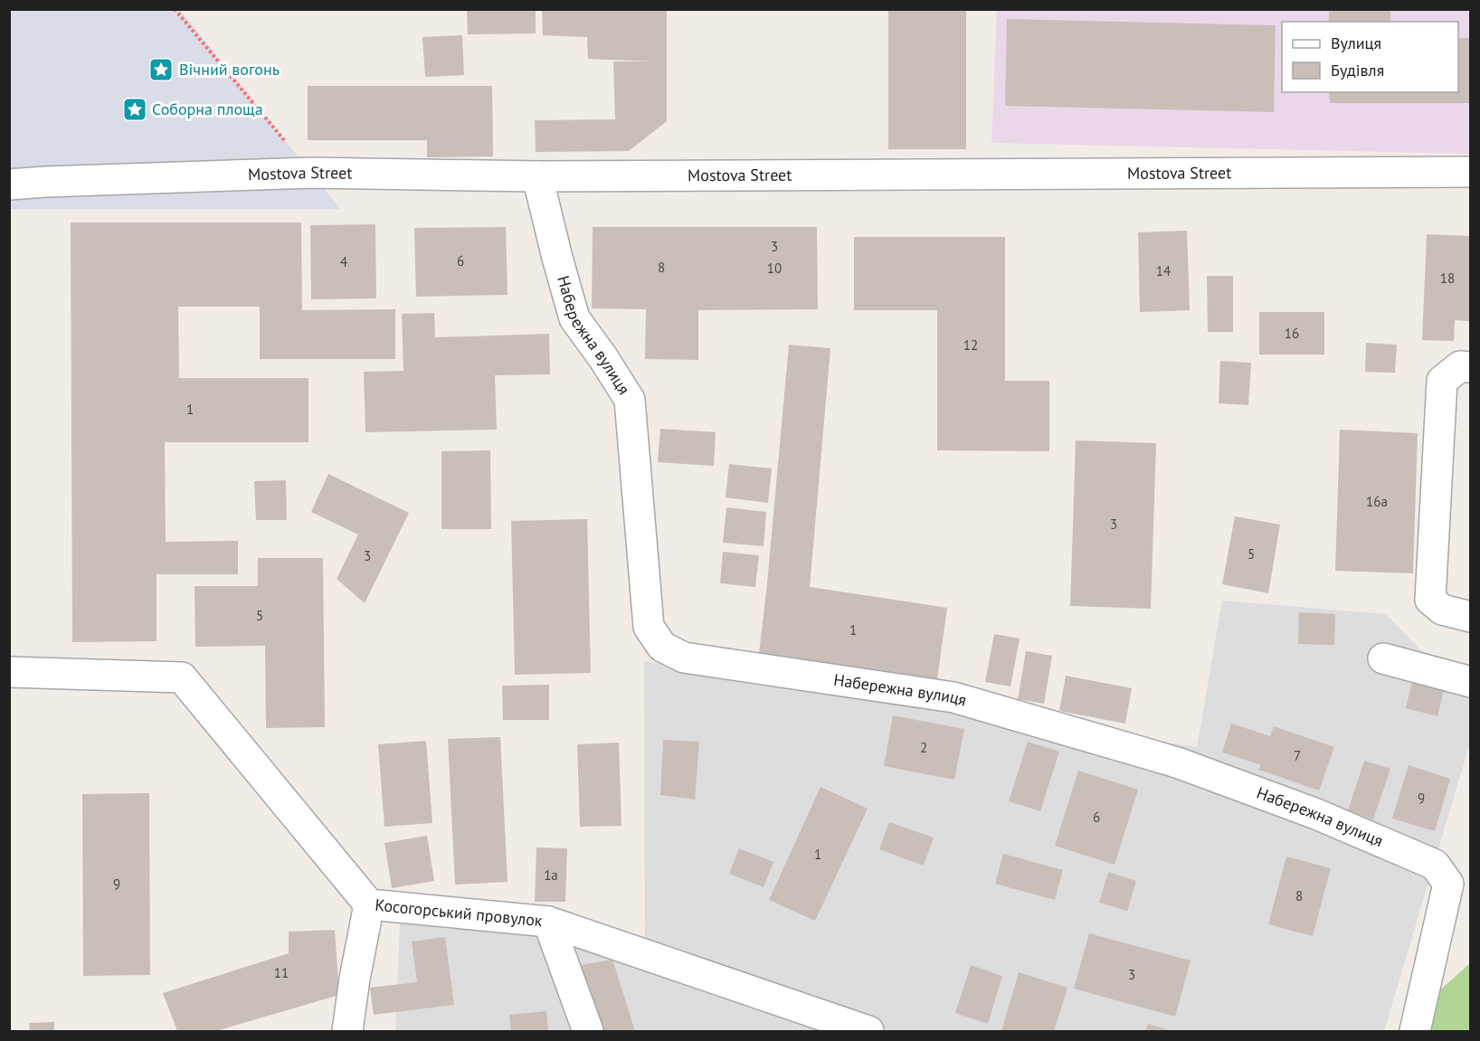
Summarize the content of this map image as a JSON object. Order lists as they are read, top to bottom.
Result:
{
  "streets": {
    "street": ["Mostova Street", "Набережна вулиця", "Косогорський провулок"]
  },
  "crossings": [
    ["Mostova Street", "Набережна вулиця"]
  ],
  "places": {
    "place": ["Вічний вогонь", "Соборна площа"]
  },
  "house_numbers": [
    "3",
    "6",
    "4",
    "8",
    "10",
    "14",
    "18",
    "16",
    "12",
    "1",
    "16а",
    "3",
    "5",
    "3",
    "5",
    "1",
    "2",
    "7",
    "9",
    "6",
    "1",
    "1а",
    "9",
    "8",
    "11",
    "3"
  ],
  "legend": ["Вулиця", "Будівля"]
}
